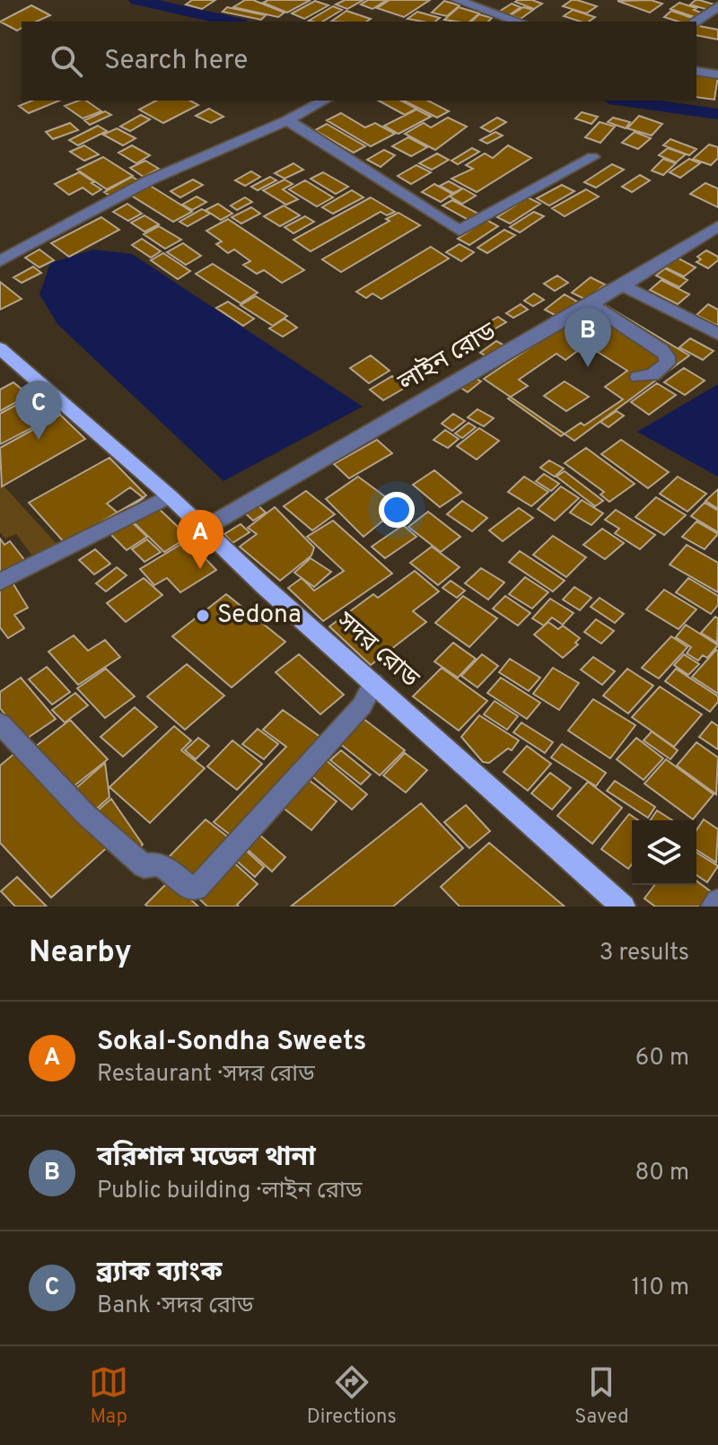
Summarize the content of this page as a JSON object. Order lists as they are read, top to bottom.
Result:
{
  "streets": {
    "main road": ["সদর রোড"],
    "street": ["লাইন রোড"]
  },
  "crossings": [
    ["লাইন রোড", "সদর রোড"]
  ],
  "places": ["Sedona"],
  "page": {
    "search": "Search here",
    "pins": ["B", "C", "A"],
    "heading": ["Nearby", "3 results"],
    "list": [
      {
        "mark": "A",
        "name": "Sokal-Sondha Sweets",
        "note": "Restaurant · সদর রোড",
        "value": "60 m"
      },
      {
        "mark": "B",
        "name": "বরিশাল মডেল থানা",
        "note": "Public building · লাইন রোড",
        "value": "80 m"
      },
      {
        "mark": "C",
        "name": "ব্র্যাক ব্যাংক",
        "note": "Bank · সদর রোড",
        "value": "110 m"
      }
    ],
    "nav": ["Map", "Directions", "Saved"]
  }
}
